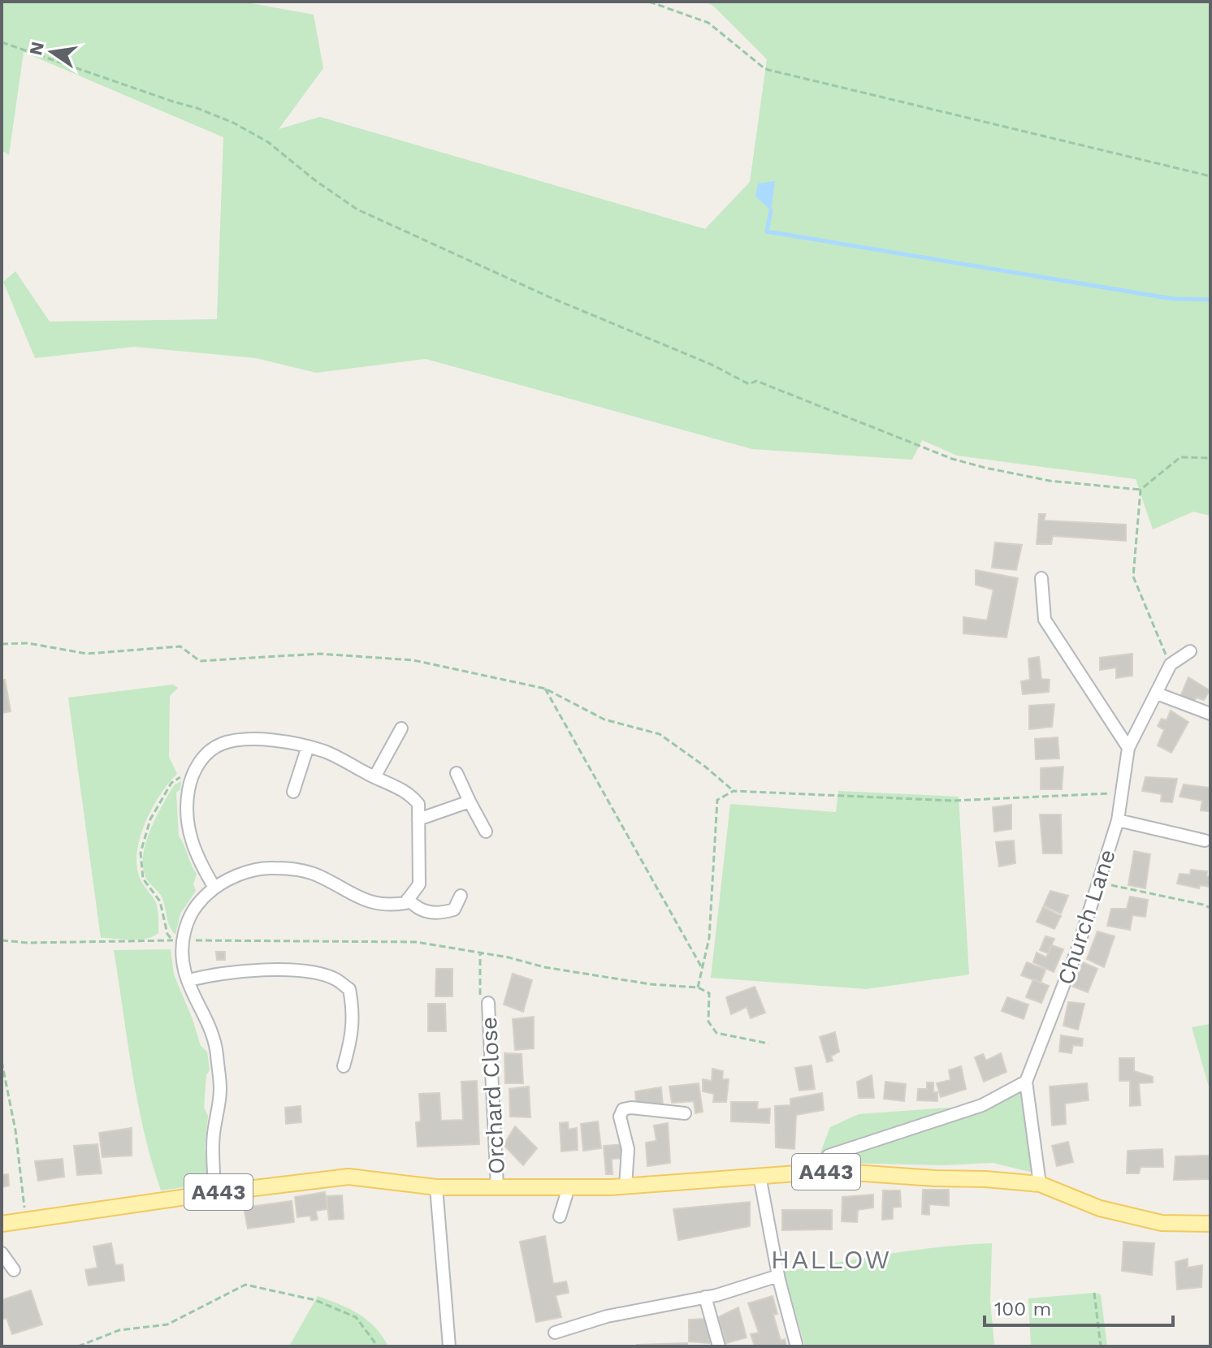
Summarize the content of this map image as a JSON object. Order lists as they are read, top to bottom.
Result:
{
  "streets": {
    "main road": ["A443"],
    "street": ["Church Lane", "Orchard Close"]
  },
  "crossings": [
    ["Church Lane", "A443"],
    ["Orchard Close", "A443"]
  ],
  "districts": ["HALLOW"],
  "scale_bar": "100 m",
  "north": "left"
}
